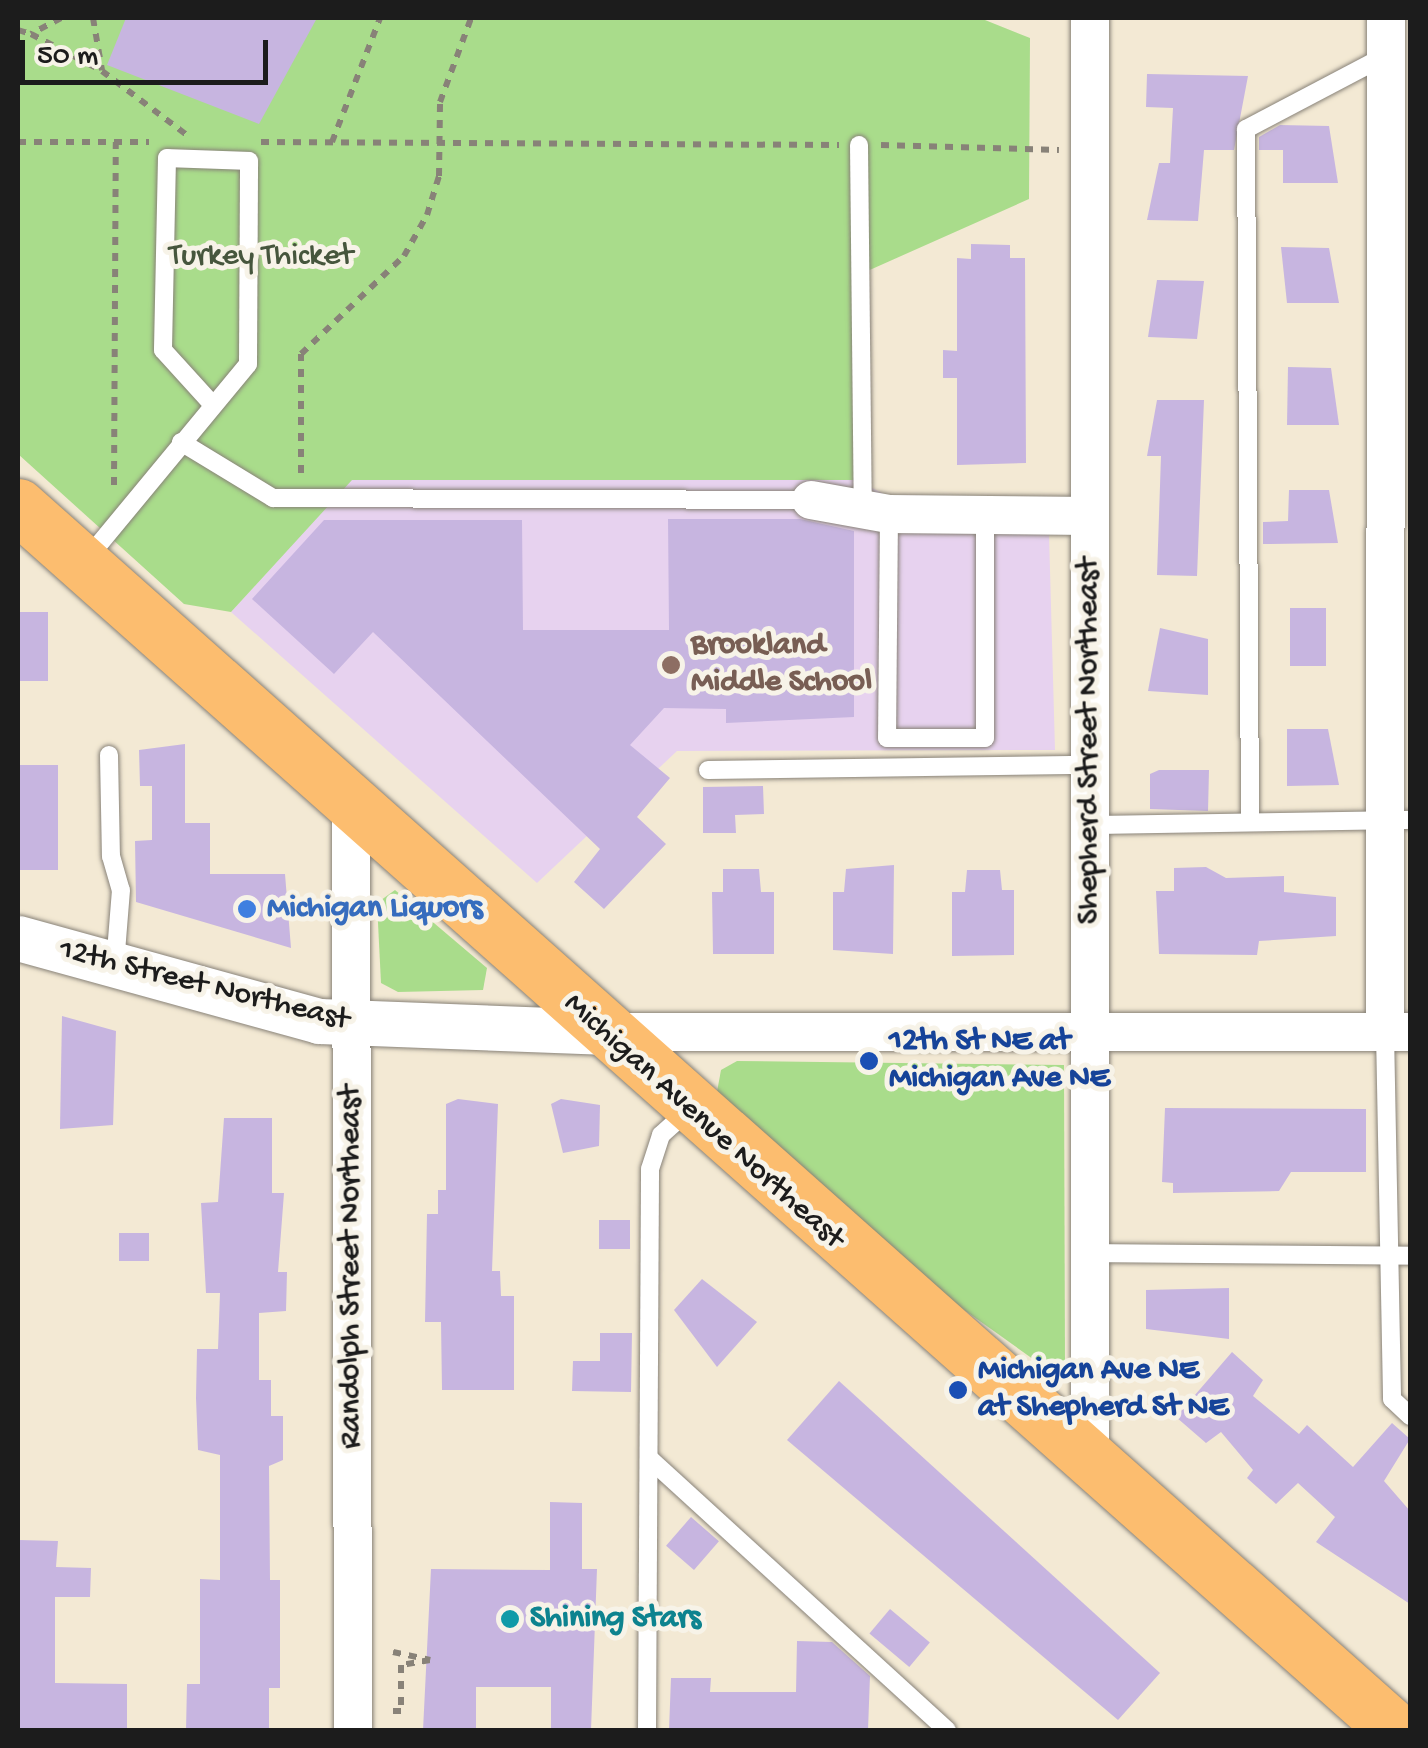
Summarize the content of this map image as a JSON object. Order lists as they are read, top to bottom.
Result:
{
  "streets": {
    "main road": ["Michigan Avenue Northeast"],
    "street": ["Shepherd Street Northeast", "12th Street Northeast", "Randolph Street Northeast"]
  },
  "crossings": [
    ["Shepherd Street Northeast", "12th Street Northeast"],
    ["Shepherd Street Northeast", "Michigan Avenue Northeast"],
    ["12th Street Northeast", "Michigan Avenue Northeast"],
    ["12th Street Northeast", "Randolph Street Northeast"],
    ["Michigan Avenue Northeast", "Randolph Street Northeast"]
  ],
  "parks": ["Turkey Thicket"],
  "places": [
    "Brookland Middle School",
    "Michigan Liquors",
    "12th St NE at Michigan Ave NE",
    "Michigan Ave NE at Shepherd St NE",
    "Shining Stars"
  ],
  "scale_bar": "50 m"
}
